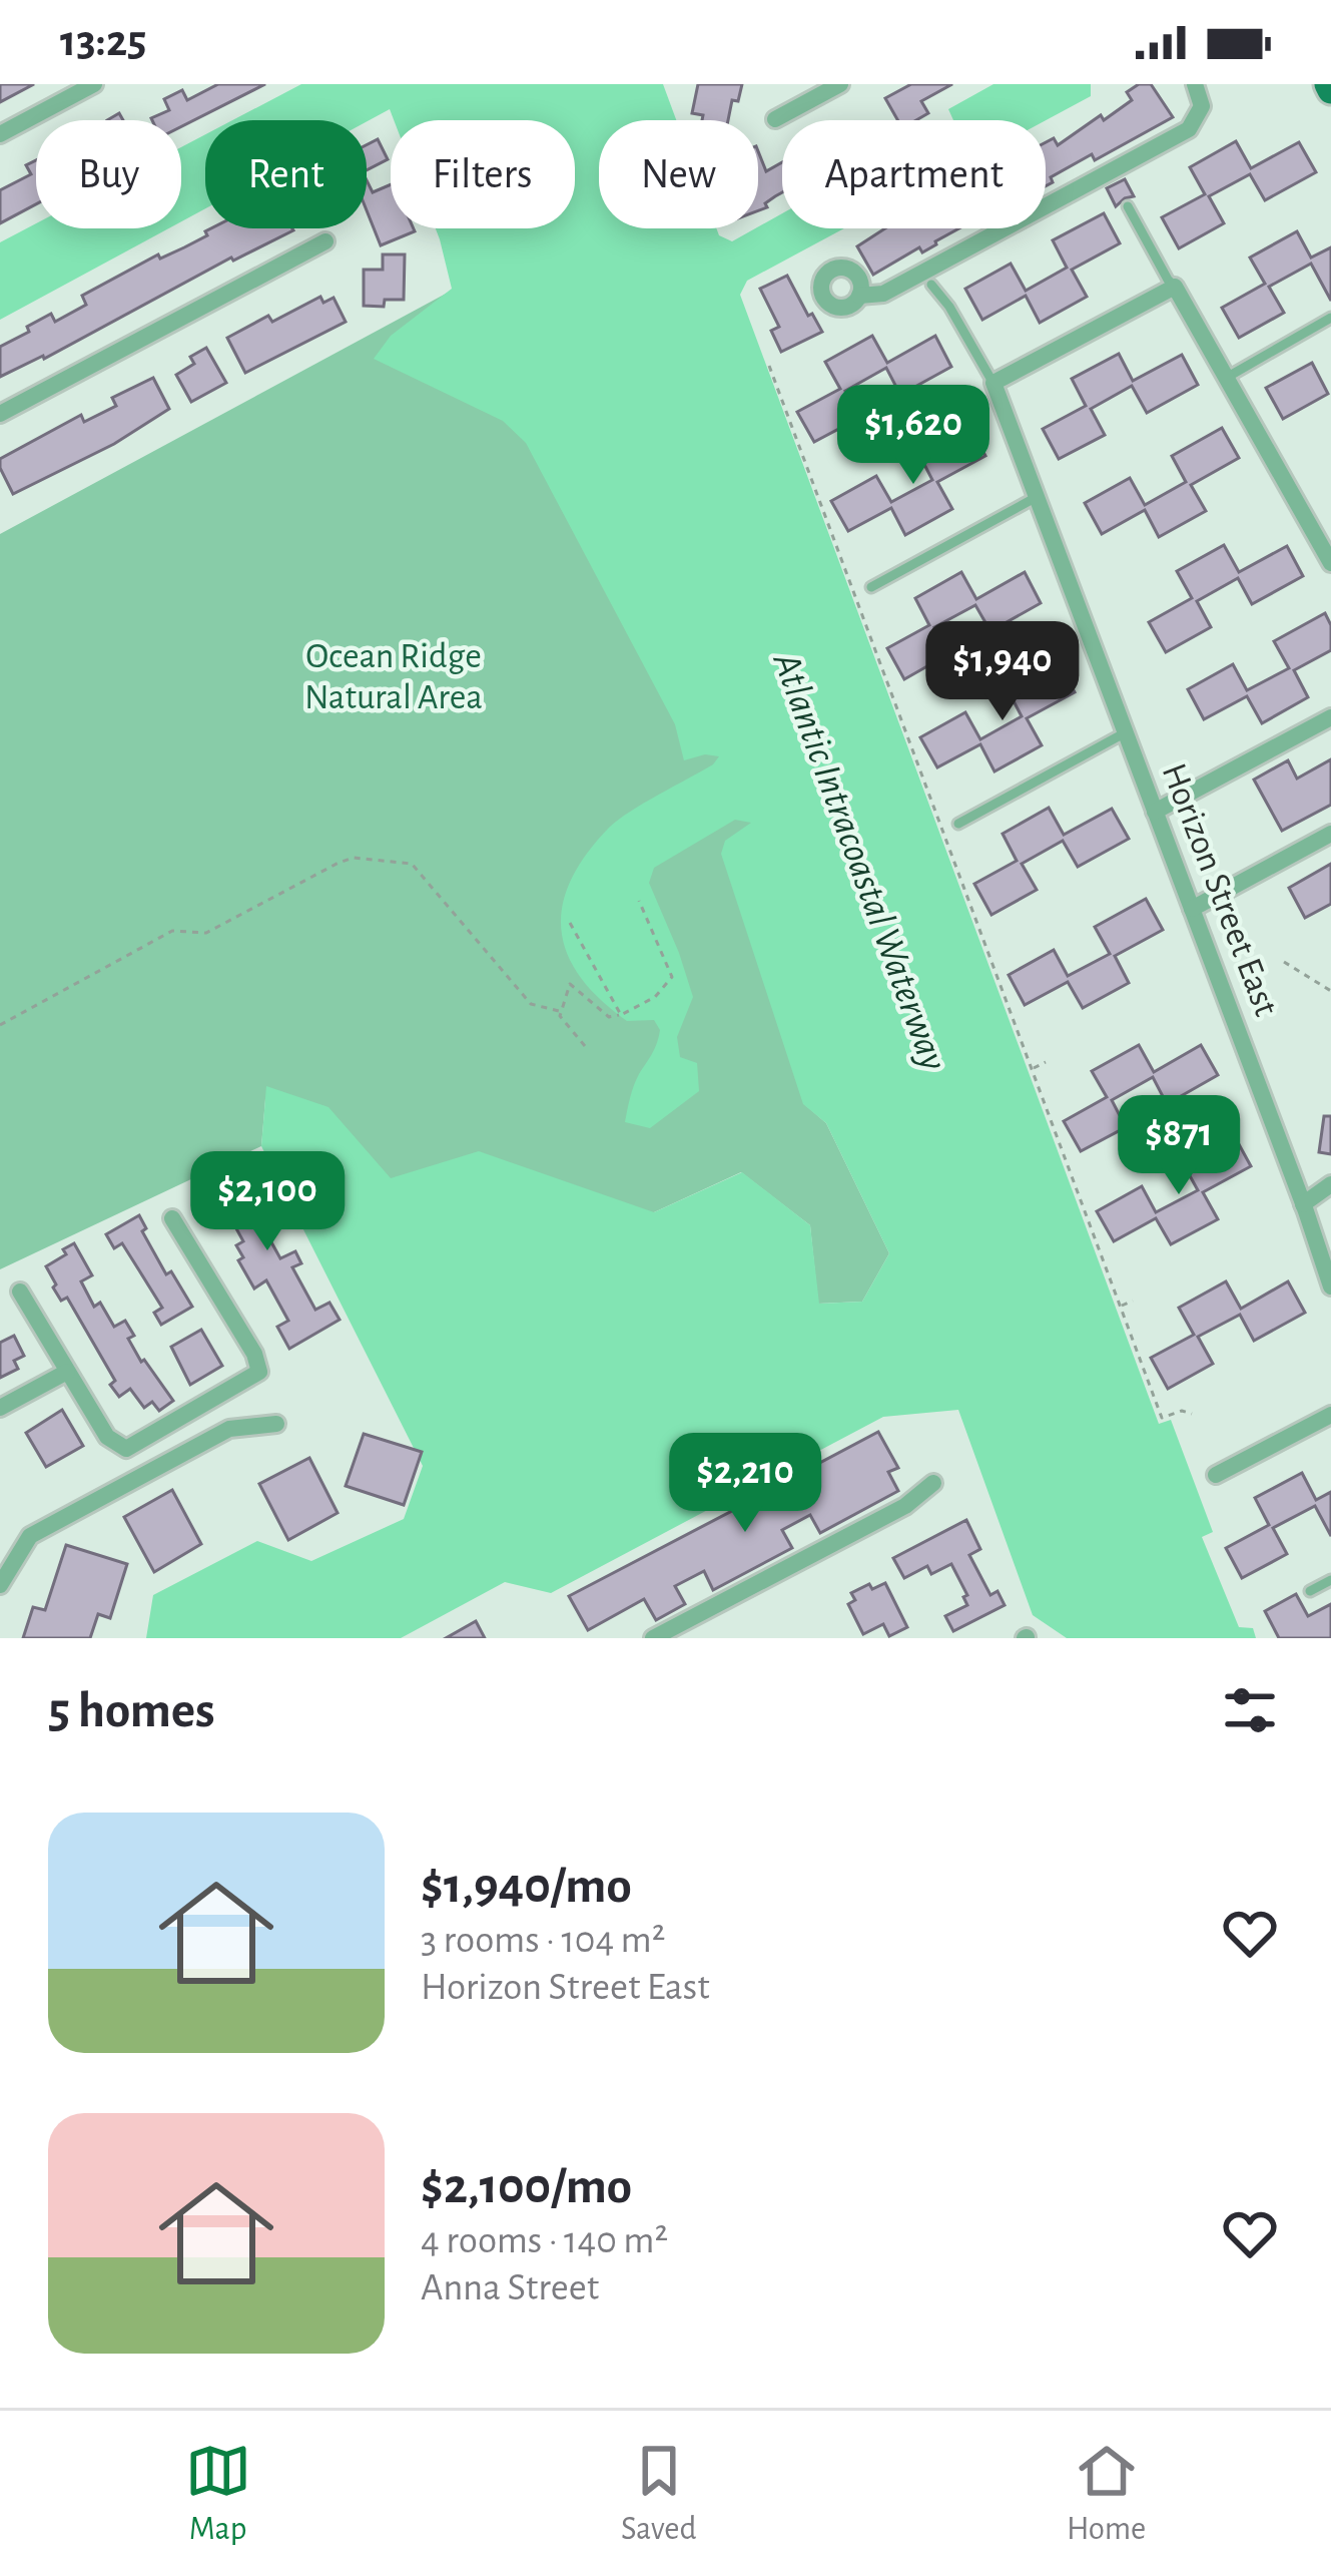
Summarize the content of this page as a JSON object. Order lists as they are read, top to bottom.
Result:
{
  "streets": {
    "street": ["Horizon Street East"]
  },
  "water": ["Atlantic Intracoastal Waterway"],
  "parks": ["Ocean Ridge Natural Area"],
  "page": {
    "status": "13:25",
    "chip": [
      "Buy",
      "Rent",
      "Filters",
      "New",
      "Apartment"
    ],
    "price": [
      "$1,620",
      "$1,940",
      "$871",
      "$2,100",
      "$2,210"
    ],
    "heading": "5 homes",
    "list": [
      {
        "name": "$1,940/mo",
        "note": "3 rooms · 104 m² · Horizon Street East"
      },
      {
        "name": "$2,100/mo",
        "note": "4 rooms · 140 m² · Anna Street"
      }
    ],
    "tabs": ["Map", "Saved", "Home"]
  }
}
